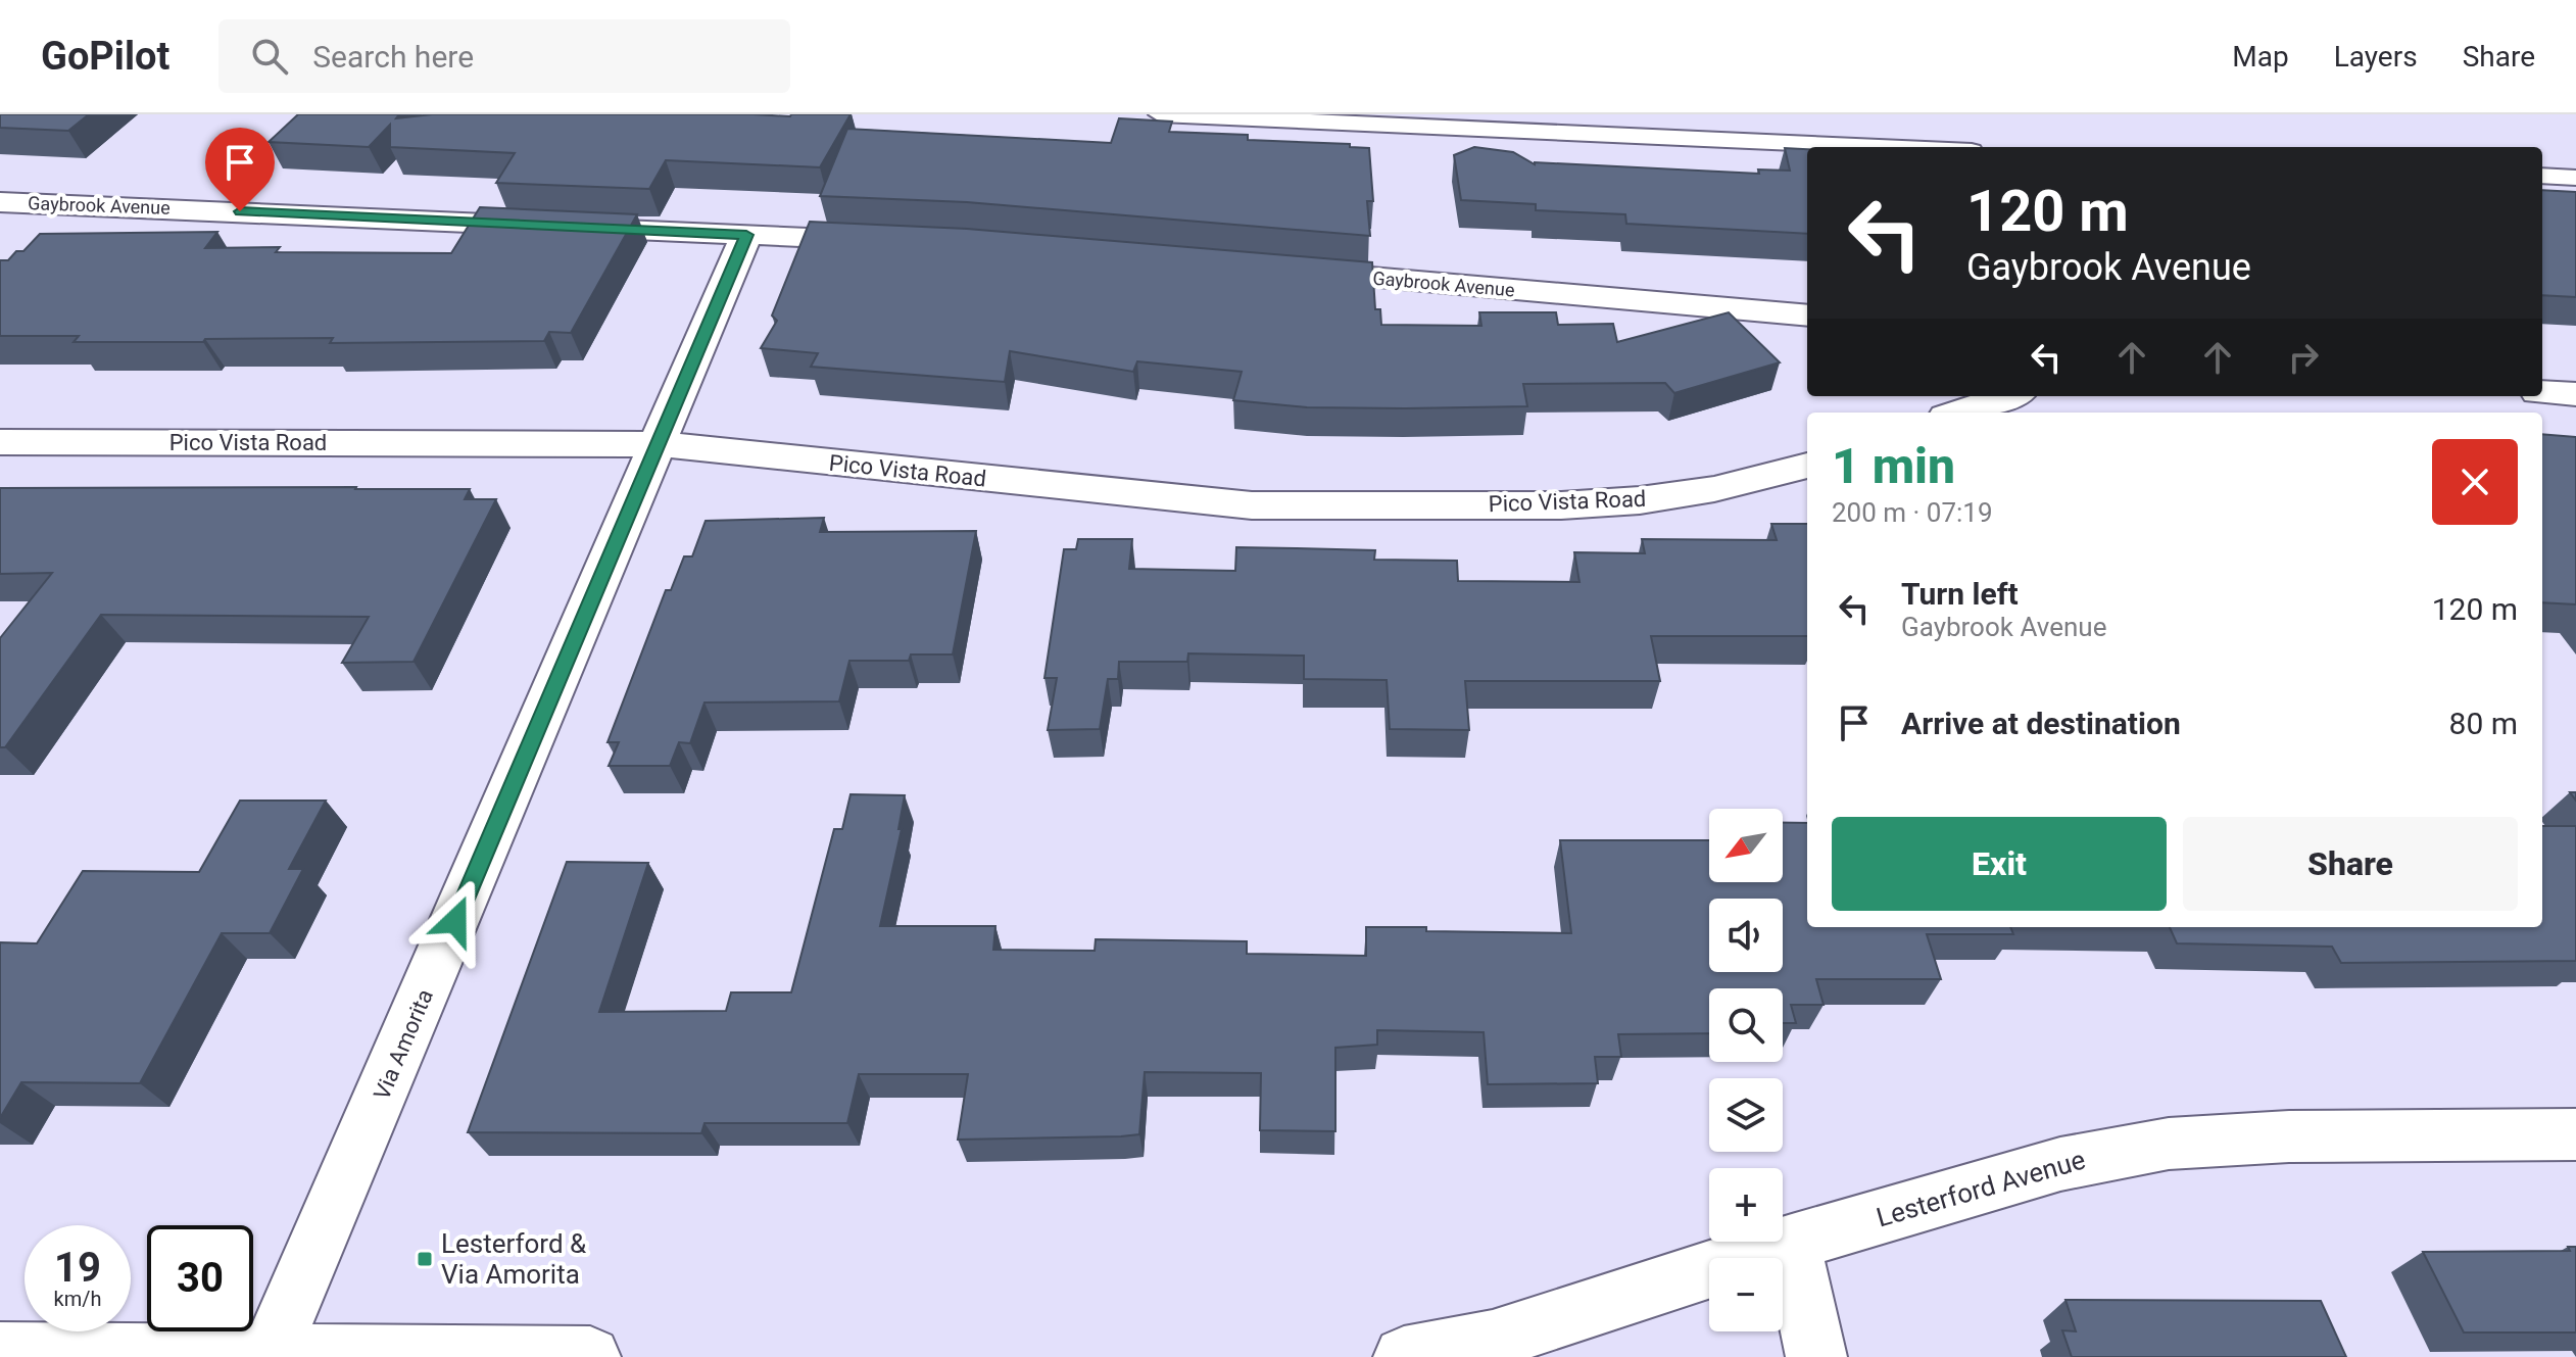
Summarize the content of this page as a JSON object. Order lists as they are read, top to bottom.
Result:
{
  "streets": {
    "street": [
      "Gaybrook Avenue",
      "Pico Vista Road",
      "Via Amorita",
      "Lesterford Avenue"
    ]
  },
  "crossings": [
    ["Gaybrook Avenue", "Via Amorita"],
    ["Pico Vista Road", "Via Amorita"]
  ],
  "places": {
    "transit": ["Lesterford & Via Amorita"]
  },
  "north": "bottom left",
  "page": {
    "header": "GoPilot",
    "search": "Search here",
    "nav": ["Map", "Layers", "Share"],
    "turn": ["120 m", "Gaybrook Avenue"],
    "heading": ["1 min", "200 m · 07:19"],
    "list": [
      {
        "name": "Turn left",
        "note": "Gaybrook Avenue",
        "value": "120 m"
      },
      {
        "name": "Arrive at destination",
        "value": "80 m"
      }
    ],
    "buttons": ["Exit", "Share"],
    "map_buttons": ["+", "−"],
    "speed": "19 km/h",
    "limit": "30"
  }
}
